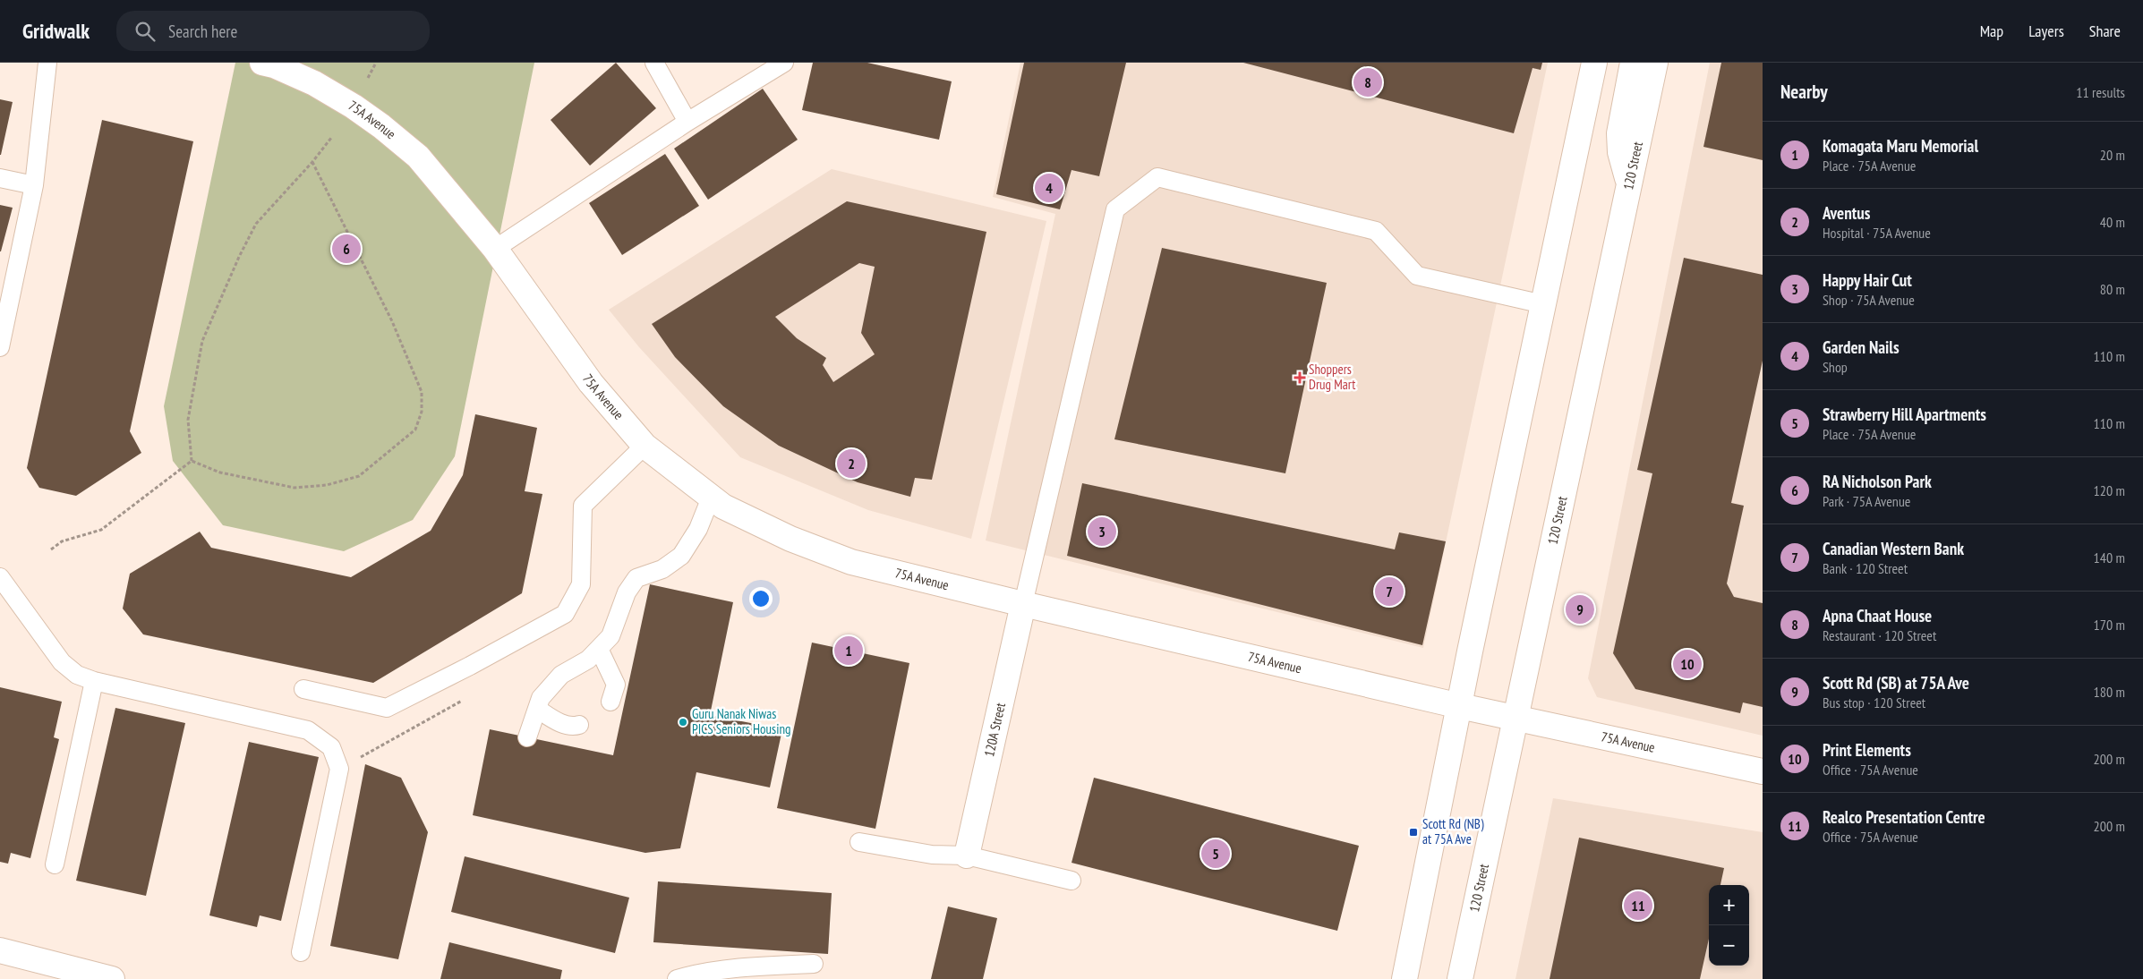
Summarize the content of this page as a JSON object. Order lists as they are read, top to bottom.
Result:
{
  "streets": {
    "street": ["75A Avenue", "120 Street", "120A Street"]
  },
  "crossings": [
    ["75A Avenue", "120 Street"],
    ["75A Avenue", "120A Street"]
  ],
  "places": {
    "health": ["Shoppers Drug Mart"],
    "other": ["Guru Nanak Niwas PICS Seniors Housing"],
    "transit": ["Scott Rd (NB) at 75A Ave"]
  },
  "page": {
    "header": "Gridwalk",
    "search": "Search here",
    "nav": ["Map", "Layers", "Share"],
    "heading": ["Nearby", "11 results"],
    "pins": [
      "8",
      "4",
      "6",
      "2",
      "3",
      "7",
      "9",
      "1",
      "10",
      "5",
      "11"
    ],
    "list": [
      {
        "mark": "1",
        "name": "Komagata Maru Memorial",
        "note": "Place · 75A Avenue",
        "value": "20 m"
      },
      {
        "mark": "2",
        "name": "Aventus",
        "note": "Hospital · 75A Avenue",
        "value": "40 m"
      },
      {
        "mark": "3",
        "name": "Happy Hair Cut",
        "note": "Shop · 75A Avenue",
        "value": "80 m"
      },
      {
        "mark": "4",
        "name": "Garden Nails",
        "note": "Shop",
        "value": "110 m"
      },
      {
        "mark": "5",
        "name": "Strawberry Hill Apartments",
        "note": "Place · 75A Avenue",
        "value": "110 m"
      },
      {
        "mark": "6",
        "name": "RA Nicholson Park",
        "note": "Park · 75A Avenue",
        "value": "120 m"
      },
      {
        "mark": "7",
        "name": "Canadian Western Bank",
        "note": "Bank · 120 Street",
        "value": "140 m"
      },
      {
        "mark": "8",
        "name": "Apna Chaat House",
        "note": "Restaurant · 120 Street",
        "value": "170 m"
      },
      {
        "mark": "9",
        "name": "Scott Rd (SB) at 75A Ave",
        "note": "Bus stop · 120 Street",
        "value": "180 m"
      },
      {
        "mark": "10",
        "name": "Print Elements",
        "note": "Office · 75A Avenue",
        "value": "200 m"
      },
      {
        "mark": "11",
        "name": "Realco Presentation Centre",
        "note": "Office · 75A Avenue",
        "value": "200 m"
      }
    ],
    "map_buttons": ["+", "−"]
  }
}
